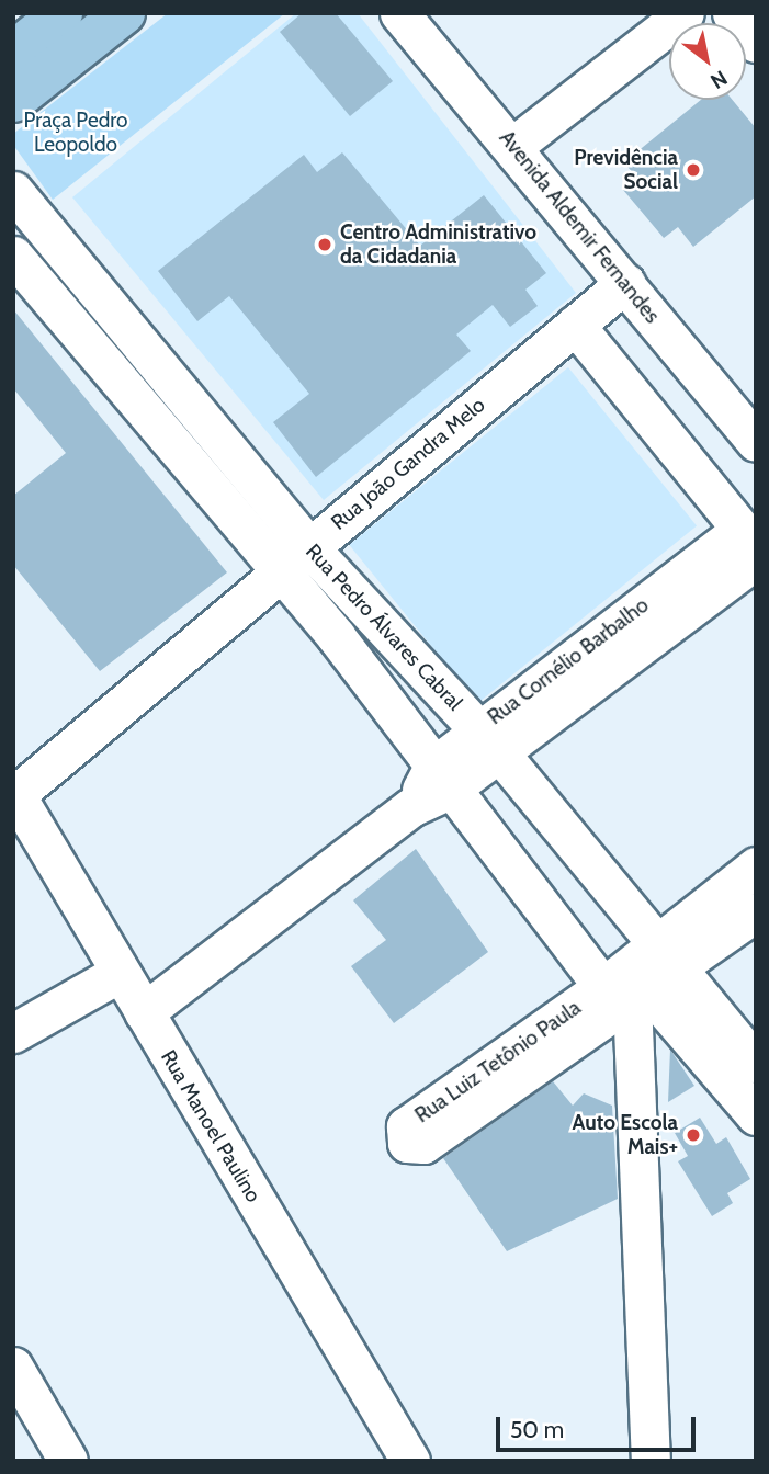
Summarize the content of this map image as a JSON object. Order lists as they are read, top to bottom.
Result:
{
  "streets": {
    "street": [
      "Avenida Aldemir Fernandes",
      "Rua João Gandra Melo",
      "Rua Pedro Álvares Cabral",
      "Rua Cornélio Barbalho",
      "Rua Luiz Tetônio Paula",
      "Rua Manoel Paulino"
    ]
  },
  "crossings": [
    ["Avenida Aldemir Fernandes", "Rua João Gandra Melo"],
    ["Rua João Gandra Melo", "Rua Pedro Álvares Cabral"],
    ["Rua João Gandra Melo", "Rua Manoel Paulino"],
    ["Rua Pedro Álvares Cabral", "Rua Cornélio Barbalho"],
    ["Rua Pedro Álvares Cabral", "Rua Luiz Tetônio Paula"],
    ["Rua Cornélio Barbalho", "Rua Manoel Paulino"]
  ],
  "parks": ["Praça Pedro Leopoldo"],
  "places": ["Previdência Social", "Centro Administrativo da Cidadania", "Auto Escola Mais+"],
  "scale_bar": "50 m",
  "north": "bottom right"
}
